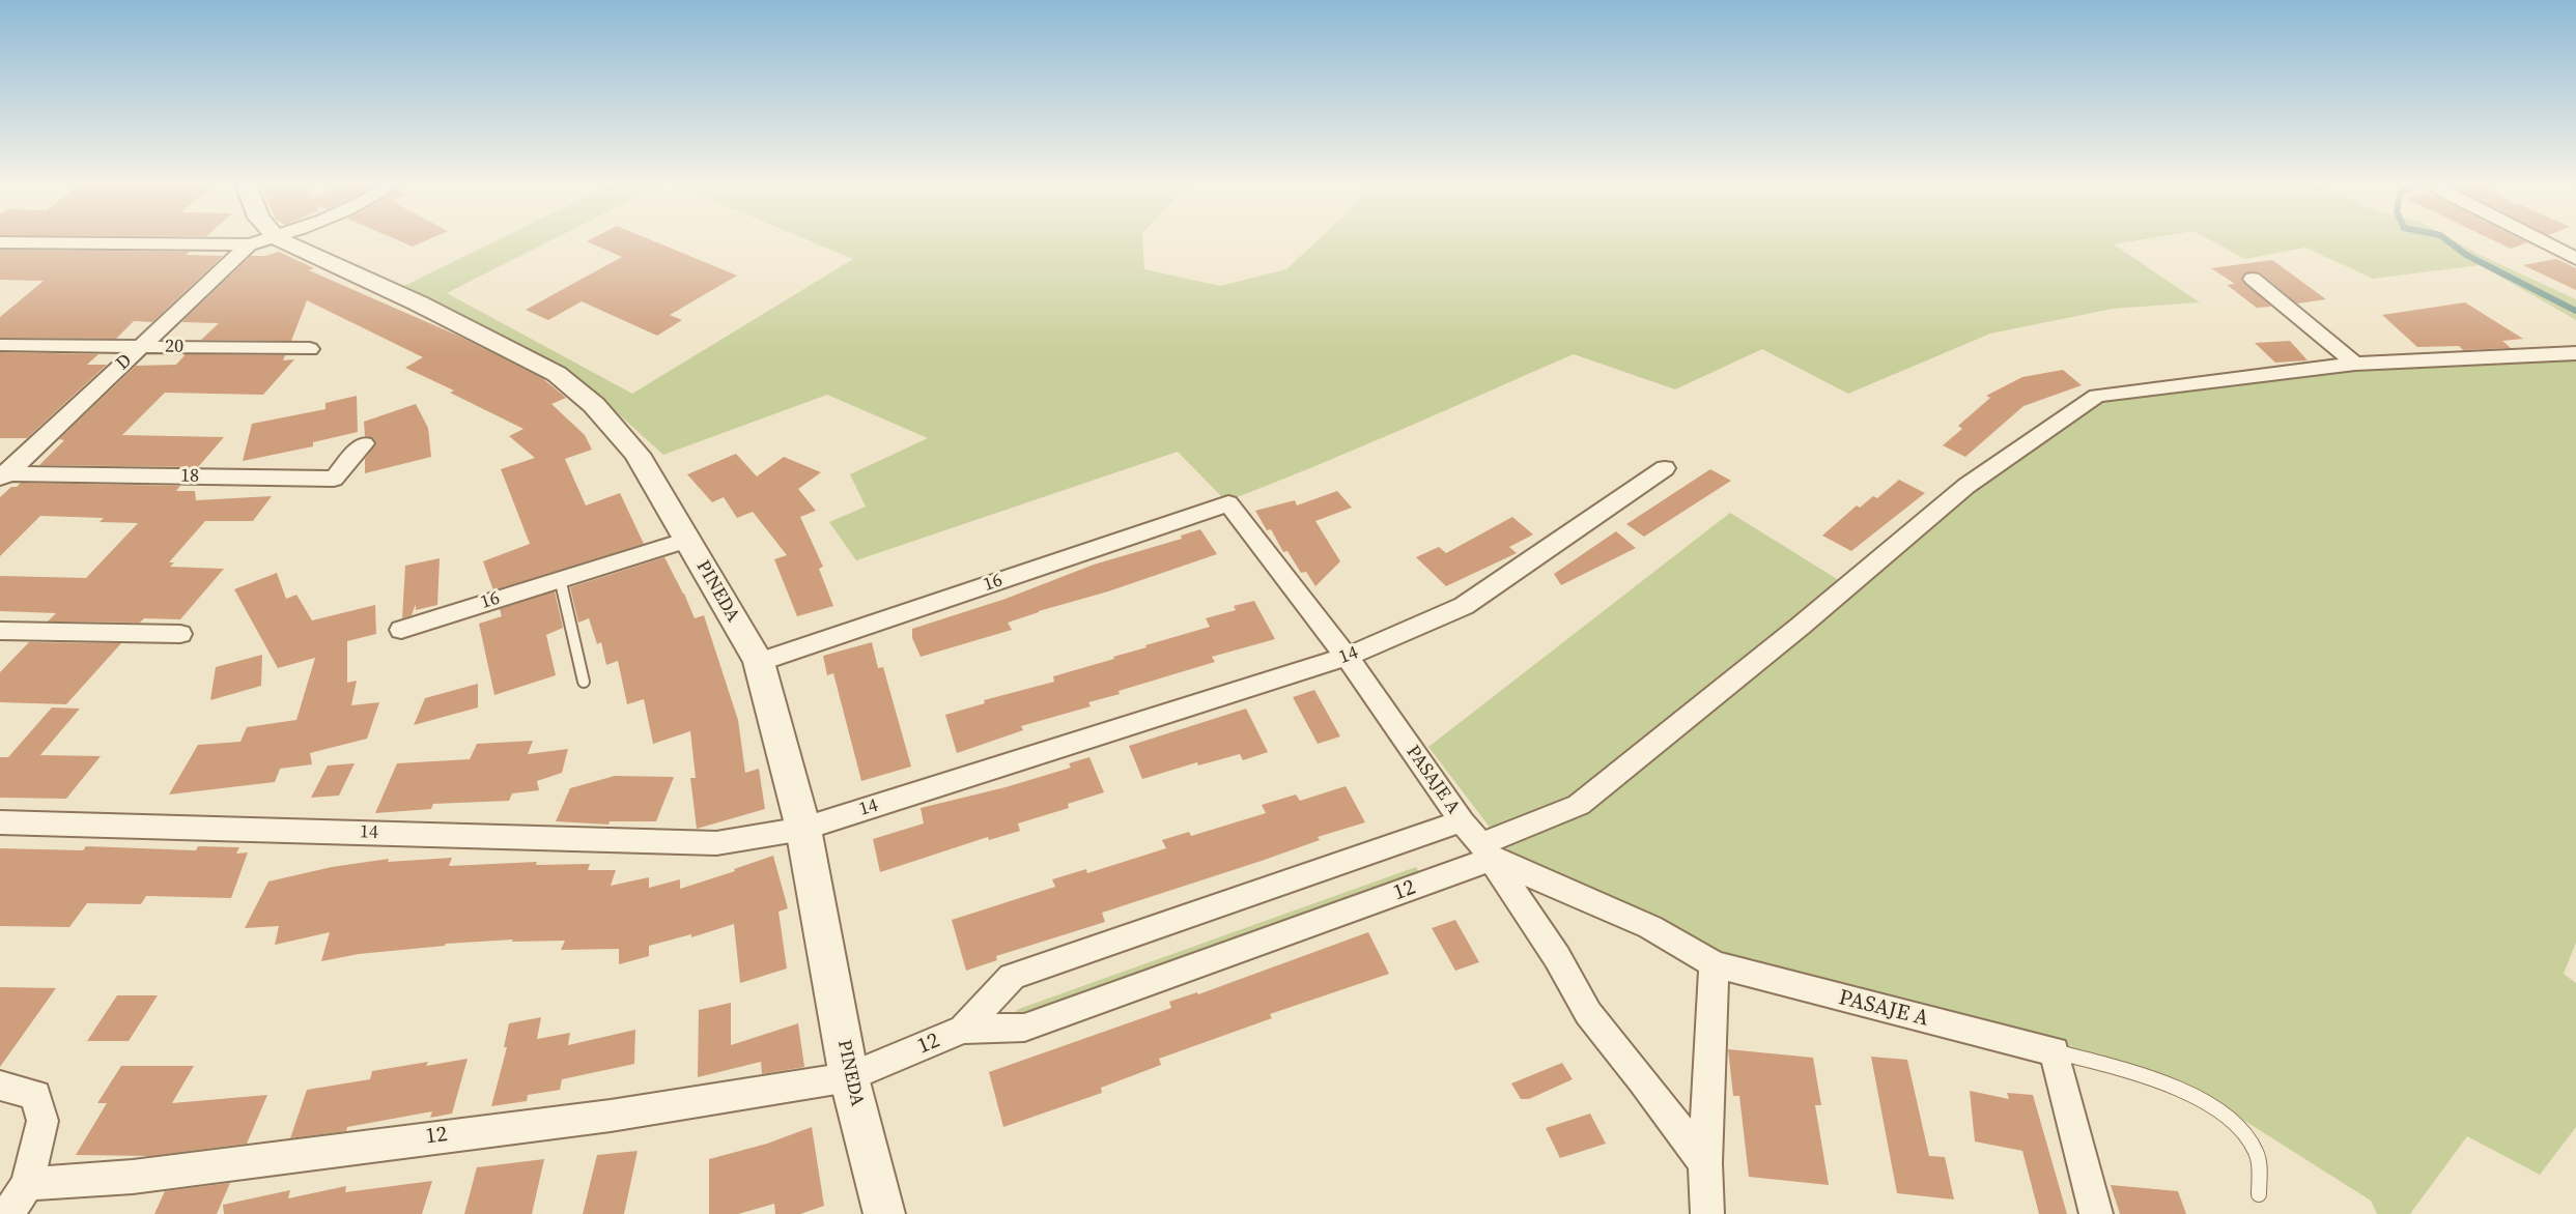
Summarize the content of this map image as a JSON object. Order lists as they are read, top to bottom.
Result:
{
  "streets": {
    "street": [
      "20",
      "D",
      "18",
      "16",
      "PINEDA",
      "14",
      "PASAJE A",
      "12"
    ]
  },
  "crossings": [
    ["20", "D"],
    ["D", "18"],
    ["16", "PINEDA"],
    ["16", "PASAJE A"],
    ["PINEDA", "14"],
    ["PINEDA", "12"],
    ["14", "PASAJE A"],
    ["PASAJE A", "12"]
  ]
}
